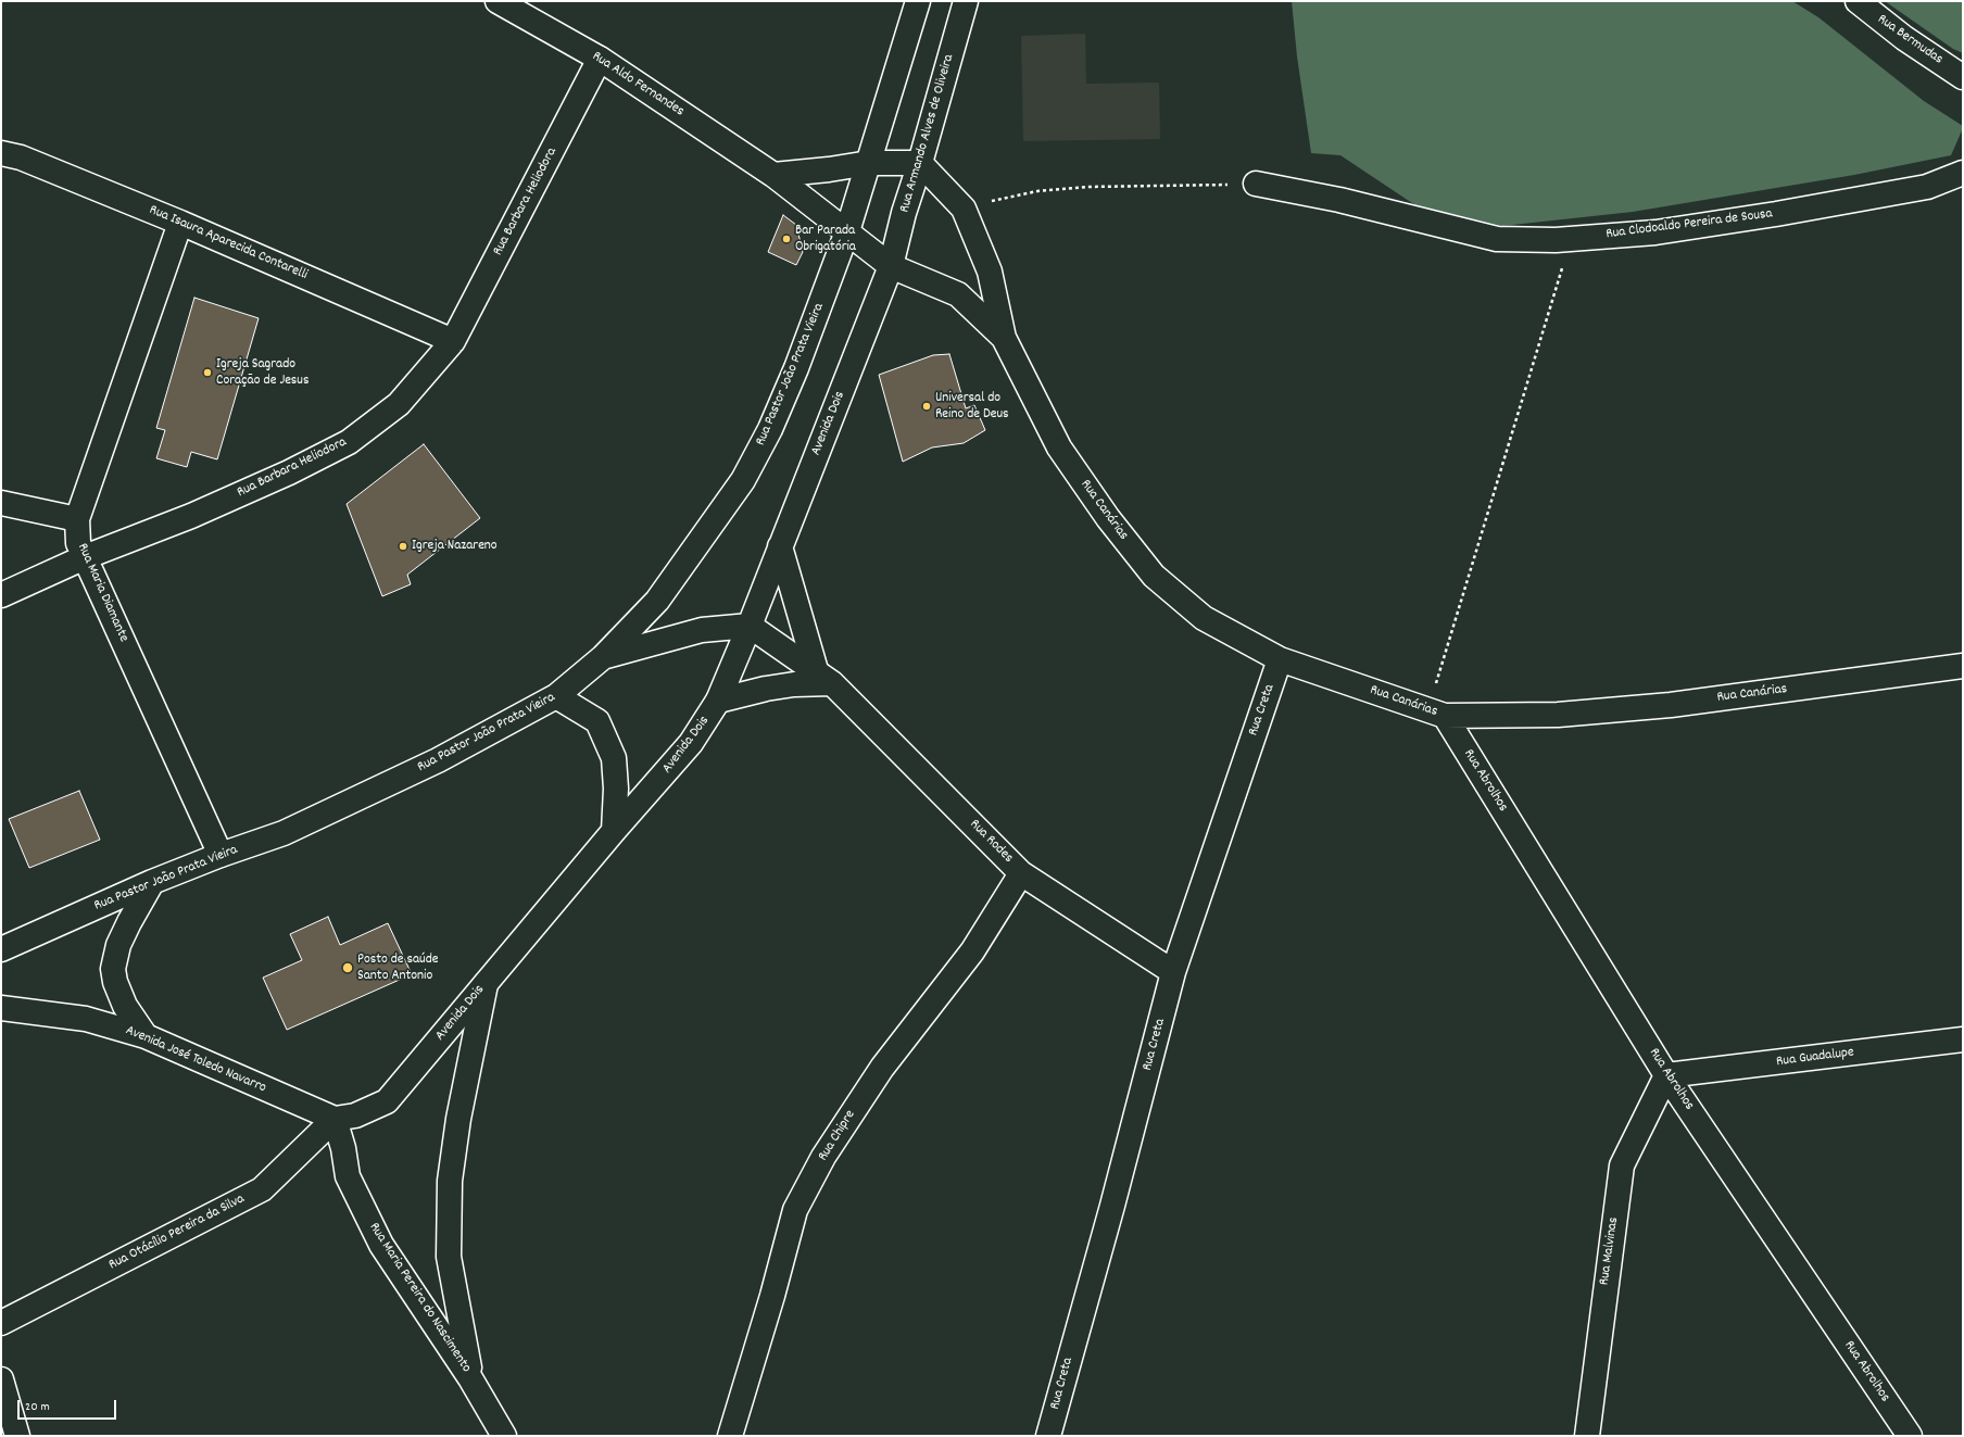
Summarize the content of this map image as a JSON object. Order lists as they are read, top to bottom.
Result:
{
  "streets": {
    "street": [
      "Rua Bermudas",
      "Rua Aldo Fernandes",
      "Rua Armando Alves de Oliveira",
      "Rua Barbara Heliodora",
      "Rua Clodoaldo Pereira de Sousa",
      "Rua Isaura Aparecida Contarelli",
      "Rua Pastor João Prata Vieira",
      "Avenida Dois",
      "Rua Canárias",
      "Rua Maria Diamante",
      "Rua Creta",
      "Rua Abrolhos",
      "Rua Rodes",
      "Rua Guadalupe",
      "Avenida José Toledo Navarro",
      "Rua Chipre",
      "Rua Otácílio Pereira da Silva",
      "Rua Malvinas",
      "Rua Maria Pereira do Nascimento"
    ]
  },
  "crossings": [
    ["Rua Aldo Fernandes", "Rua Armando Alves de Oliveira"],
    ["Rua Aldo Fernandes", "Rua Barbara Heliodora"],
    ["Rua Aldo Fernandes", "Rua Pastor João Prata Vieira"],
    ["Rua Aldo Fernandes", "Avenida Dois"],
    ["Rua Aldo Fernandes", "Rua Canárias"],
    ["Rua Armando Alves de Oliveira", "Avenida Dois"],
    ["Rua Armando Alves de Oliveira", "Rua Canárias"],
    ["Rua Barbara Heliodora", "Rua Isaura Aparecida Contarelli"],
    ["Rua Barbara Heliodora", "Rua Maria Diamante"],
    ["Rua Isaura Aparecida Contarelli", "Rua Maria Diamante"],
    ["Rua Pastor João Prata Vieira", "Rua Maria Diamante"],
    ["Avenida Dois", "Rua Canárias"],
    ["Avenida Dois", "Rua Rodes"],
    ["Avenida Dois", "Avenida José Toledo Navarro"],
    ["Avenida Dois", "Rua Otácílio Pereira da Silva"],
    ["Avenida Dois", "Rua Maria Pereira do Nascimento"],
    ["Rua Canárias", "Rua Creta"],
    ["Rua Canárias", "Rua Abrolhos"],
    ["Rua Creta", "Rua Rodes"],
    ["Rua Abrolhos", "Rua Guadalupe"],
    ["Rua Abrolhos", "Rua Malvinas"],
    ["Rua Rodes", "Rua Chipre"],
    ["Rua Guadalupe", "Rua Malvinas"],
    ["Avenida José Toledo Navarro", "Rua Otácílio Pereira da Silva"],
    ["Avenida José Toledo Navarro", "Rua Maria Pereira do Nascimento"],
    ["Rua Otácílio Pereira da Silva", "Rua Maria Pereira do Nascimento"]
  ],
  "places": [
    "Bar Parada Obrigatória",
    "Igreja Sagrado Coração de Jesus",
    "Universal do Reino de Deus",
    "Igreja Nazareno",
    "Posto de saúde Santo Antonio"
  ],
  "scale_bar": "20 m"
}
